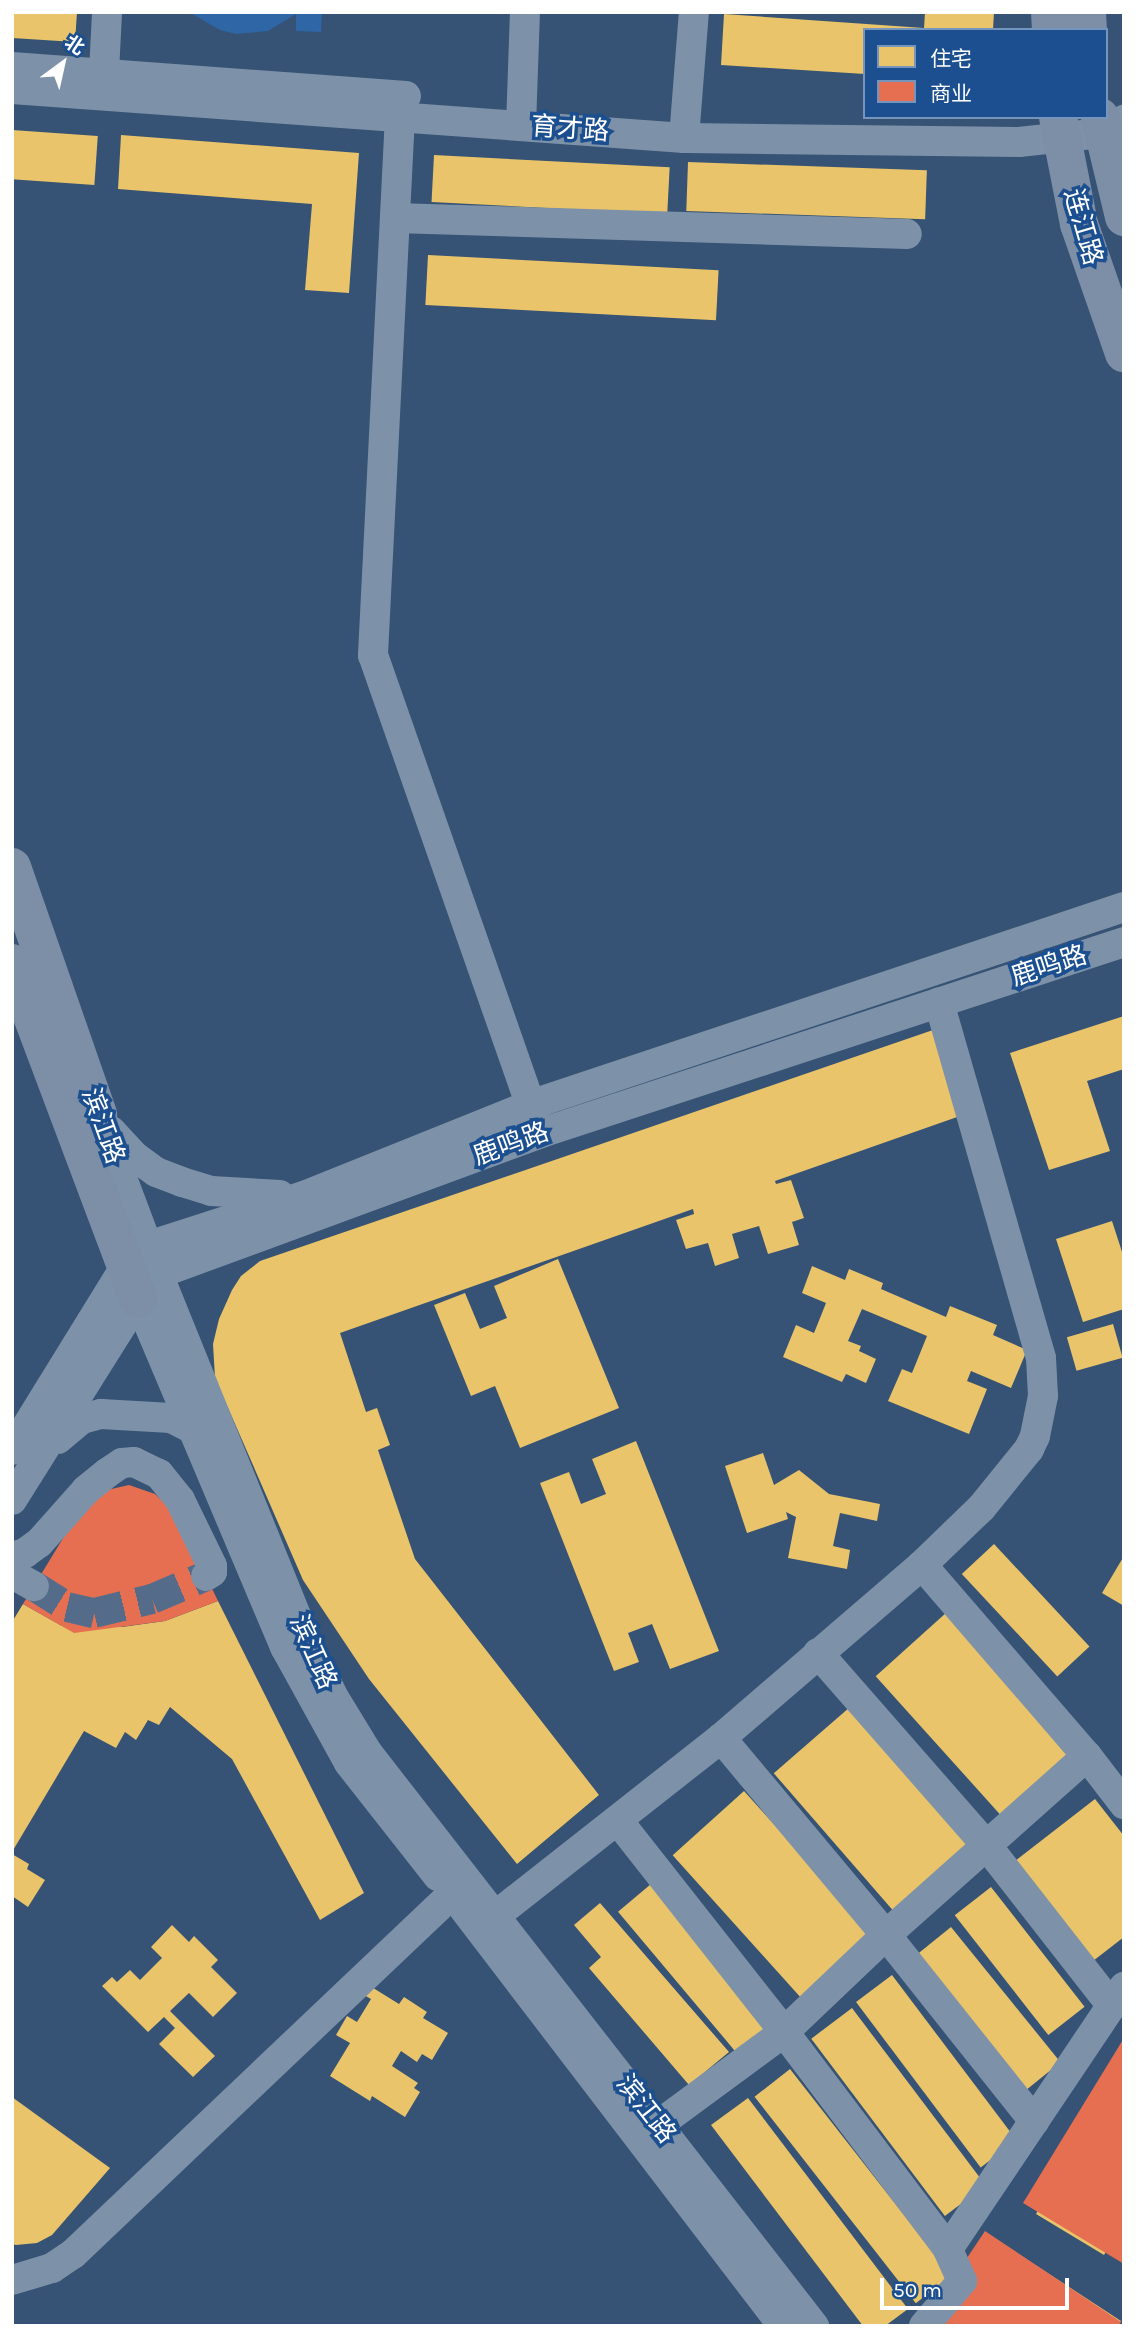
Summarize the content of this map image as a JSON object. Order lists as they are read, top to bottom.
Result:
{
  "streets": {
    "main road": ["连江路", "滨江路"],
    "street": ["育才路", "鹿鸣路"]
  },
  "crossings": [
    ["育才路", "连江路"],
    ["鹿鸣路", "滨江路"]
  ],
  "legend": ["住宅", "商业"],
  "scale_bar": "50 m",
  "north": "top right"
}
